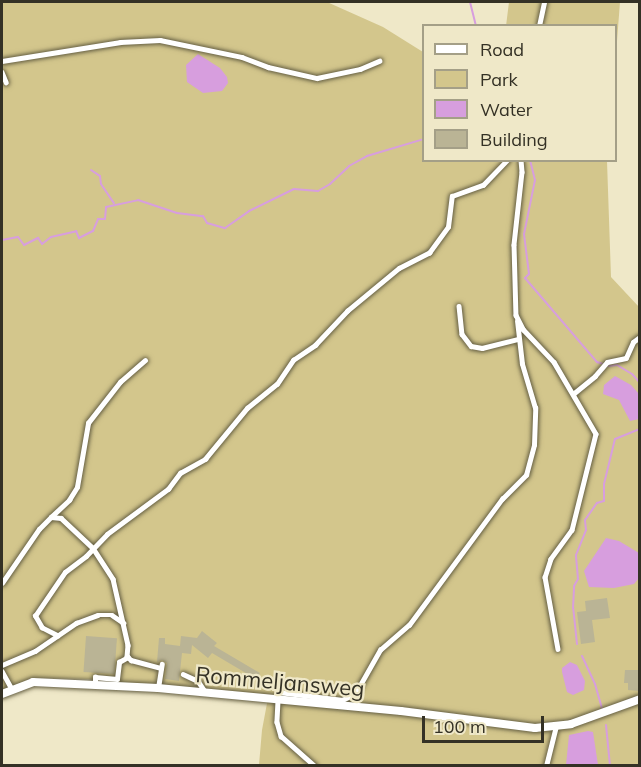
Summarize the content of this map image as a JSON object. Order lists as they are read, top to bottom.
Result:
{
  "streets": {
    "street": ["Rommeljansweg"]
  },
  "legend": [
    "Road",
    "Park",
    "Water",
    "Building"
  ],
  "scale_bar": "100 m"
}
